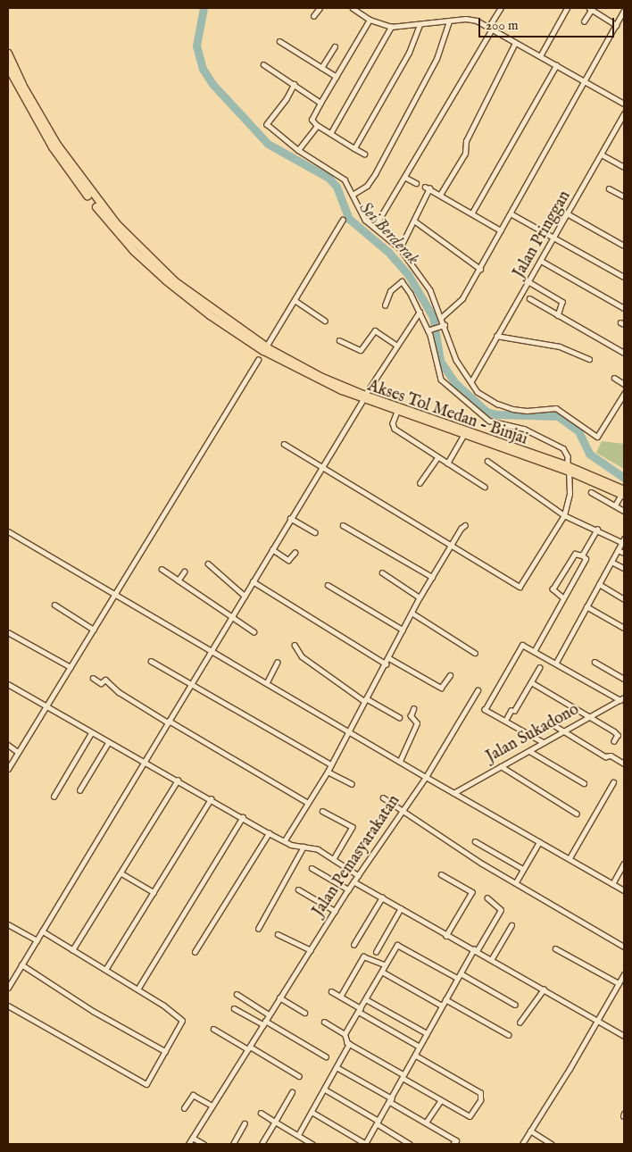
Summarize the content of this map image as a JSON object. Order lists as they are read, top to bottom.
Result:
{
  "streets": {
    "main road": ["Akses Tol Medan - Binjai"],
    "street": ["Jalan Pringgan", "Jalan Sukadono", "Jalan Pemasyarakatan"]
  },
  "water": ["Sei Berderak"],
  "scale_bar": "200 m"
}
